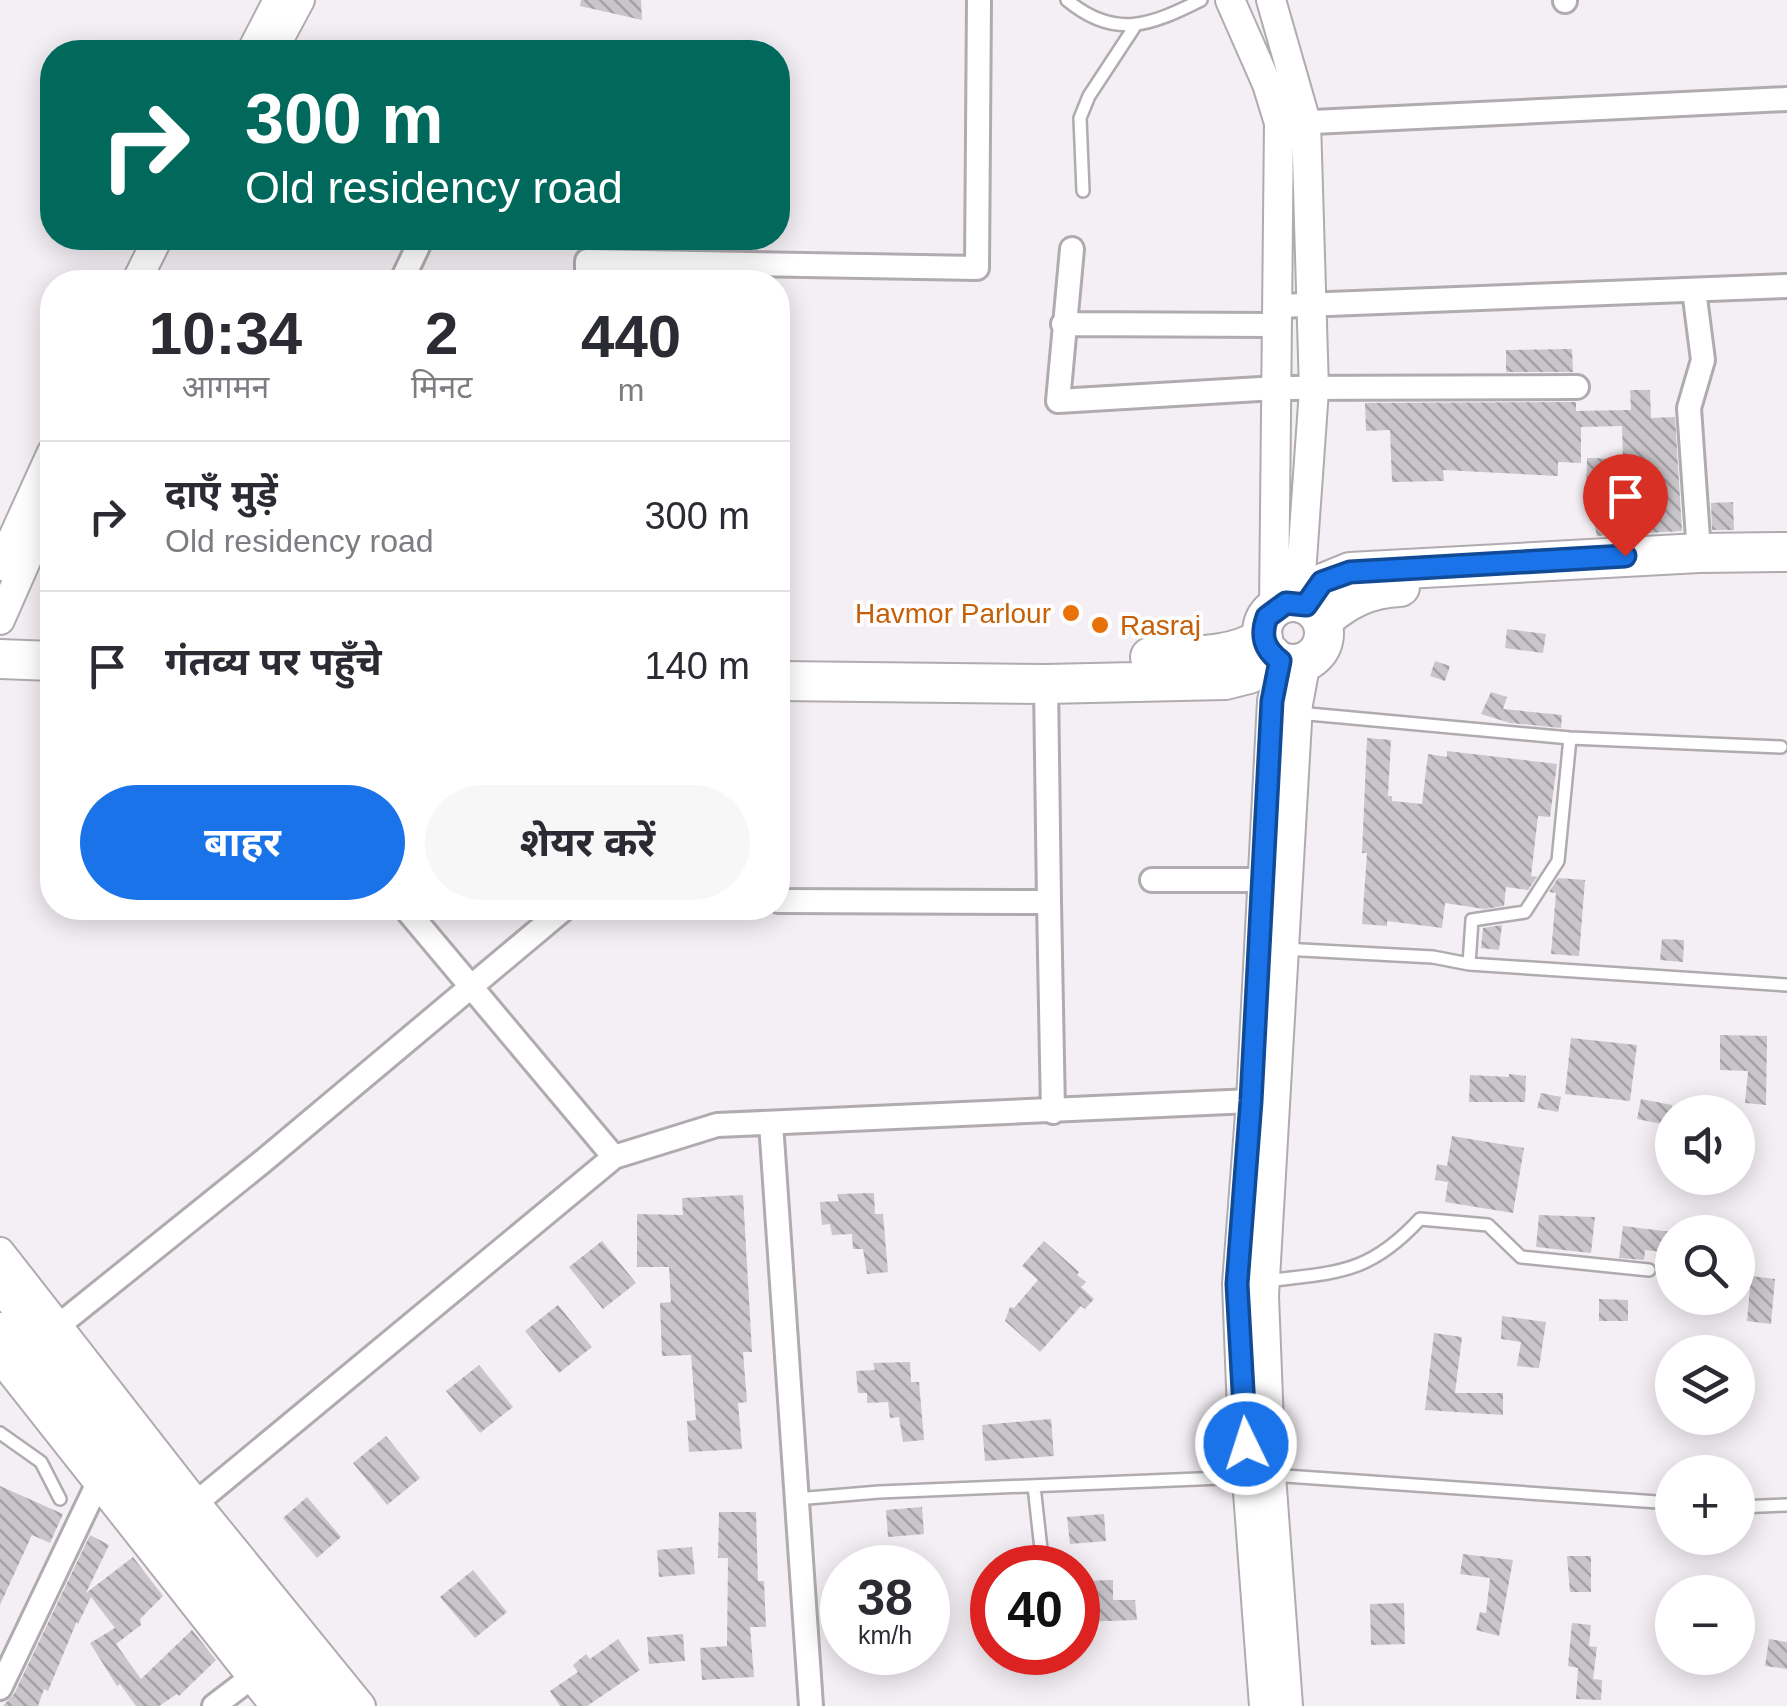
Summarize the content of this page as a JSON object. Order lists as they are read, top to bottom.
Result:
{
  "places": ["Havmor Parlour", "Rasraj"],
  "page": {
    "turn": ["300 m", "Old residency road"],
    "eta": [
      "10:34",
      "आगमन",
      "2",
      "मिनट",
      "440",
      "m"
    ],
    "list": [
      {
        "name": "दाएँ मुड़ें",
        "note": "Old residency road",
        "value": "300 m"
      },
      {
        "name": "गंतव्य पर पहुँचे",
        "value": "140 m"
      }
    ],
    "buttons": ["बाहर", "शेयर करें"],
    "map_buttons": ["+", "−"],
    "speed": "38 km/h",
    "limit": "40"
  }
}
